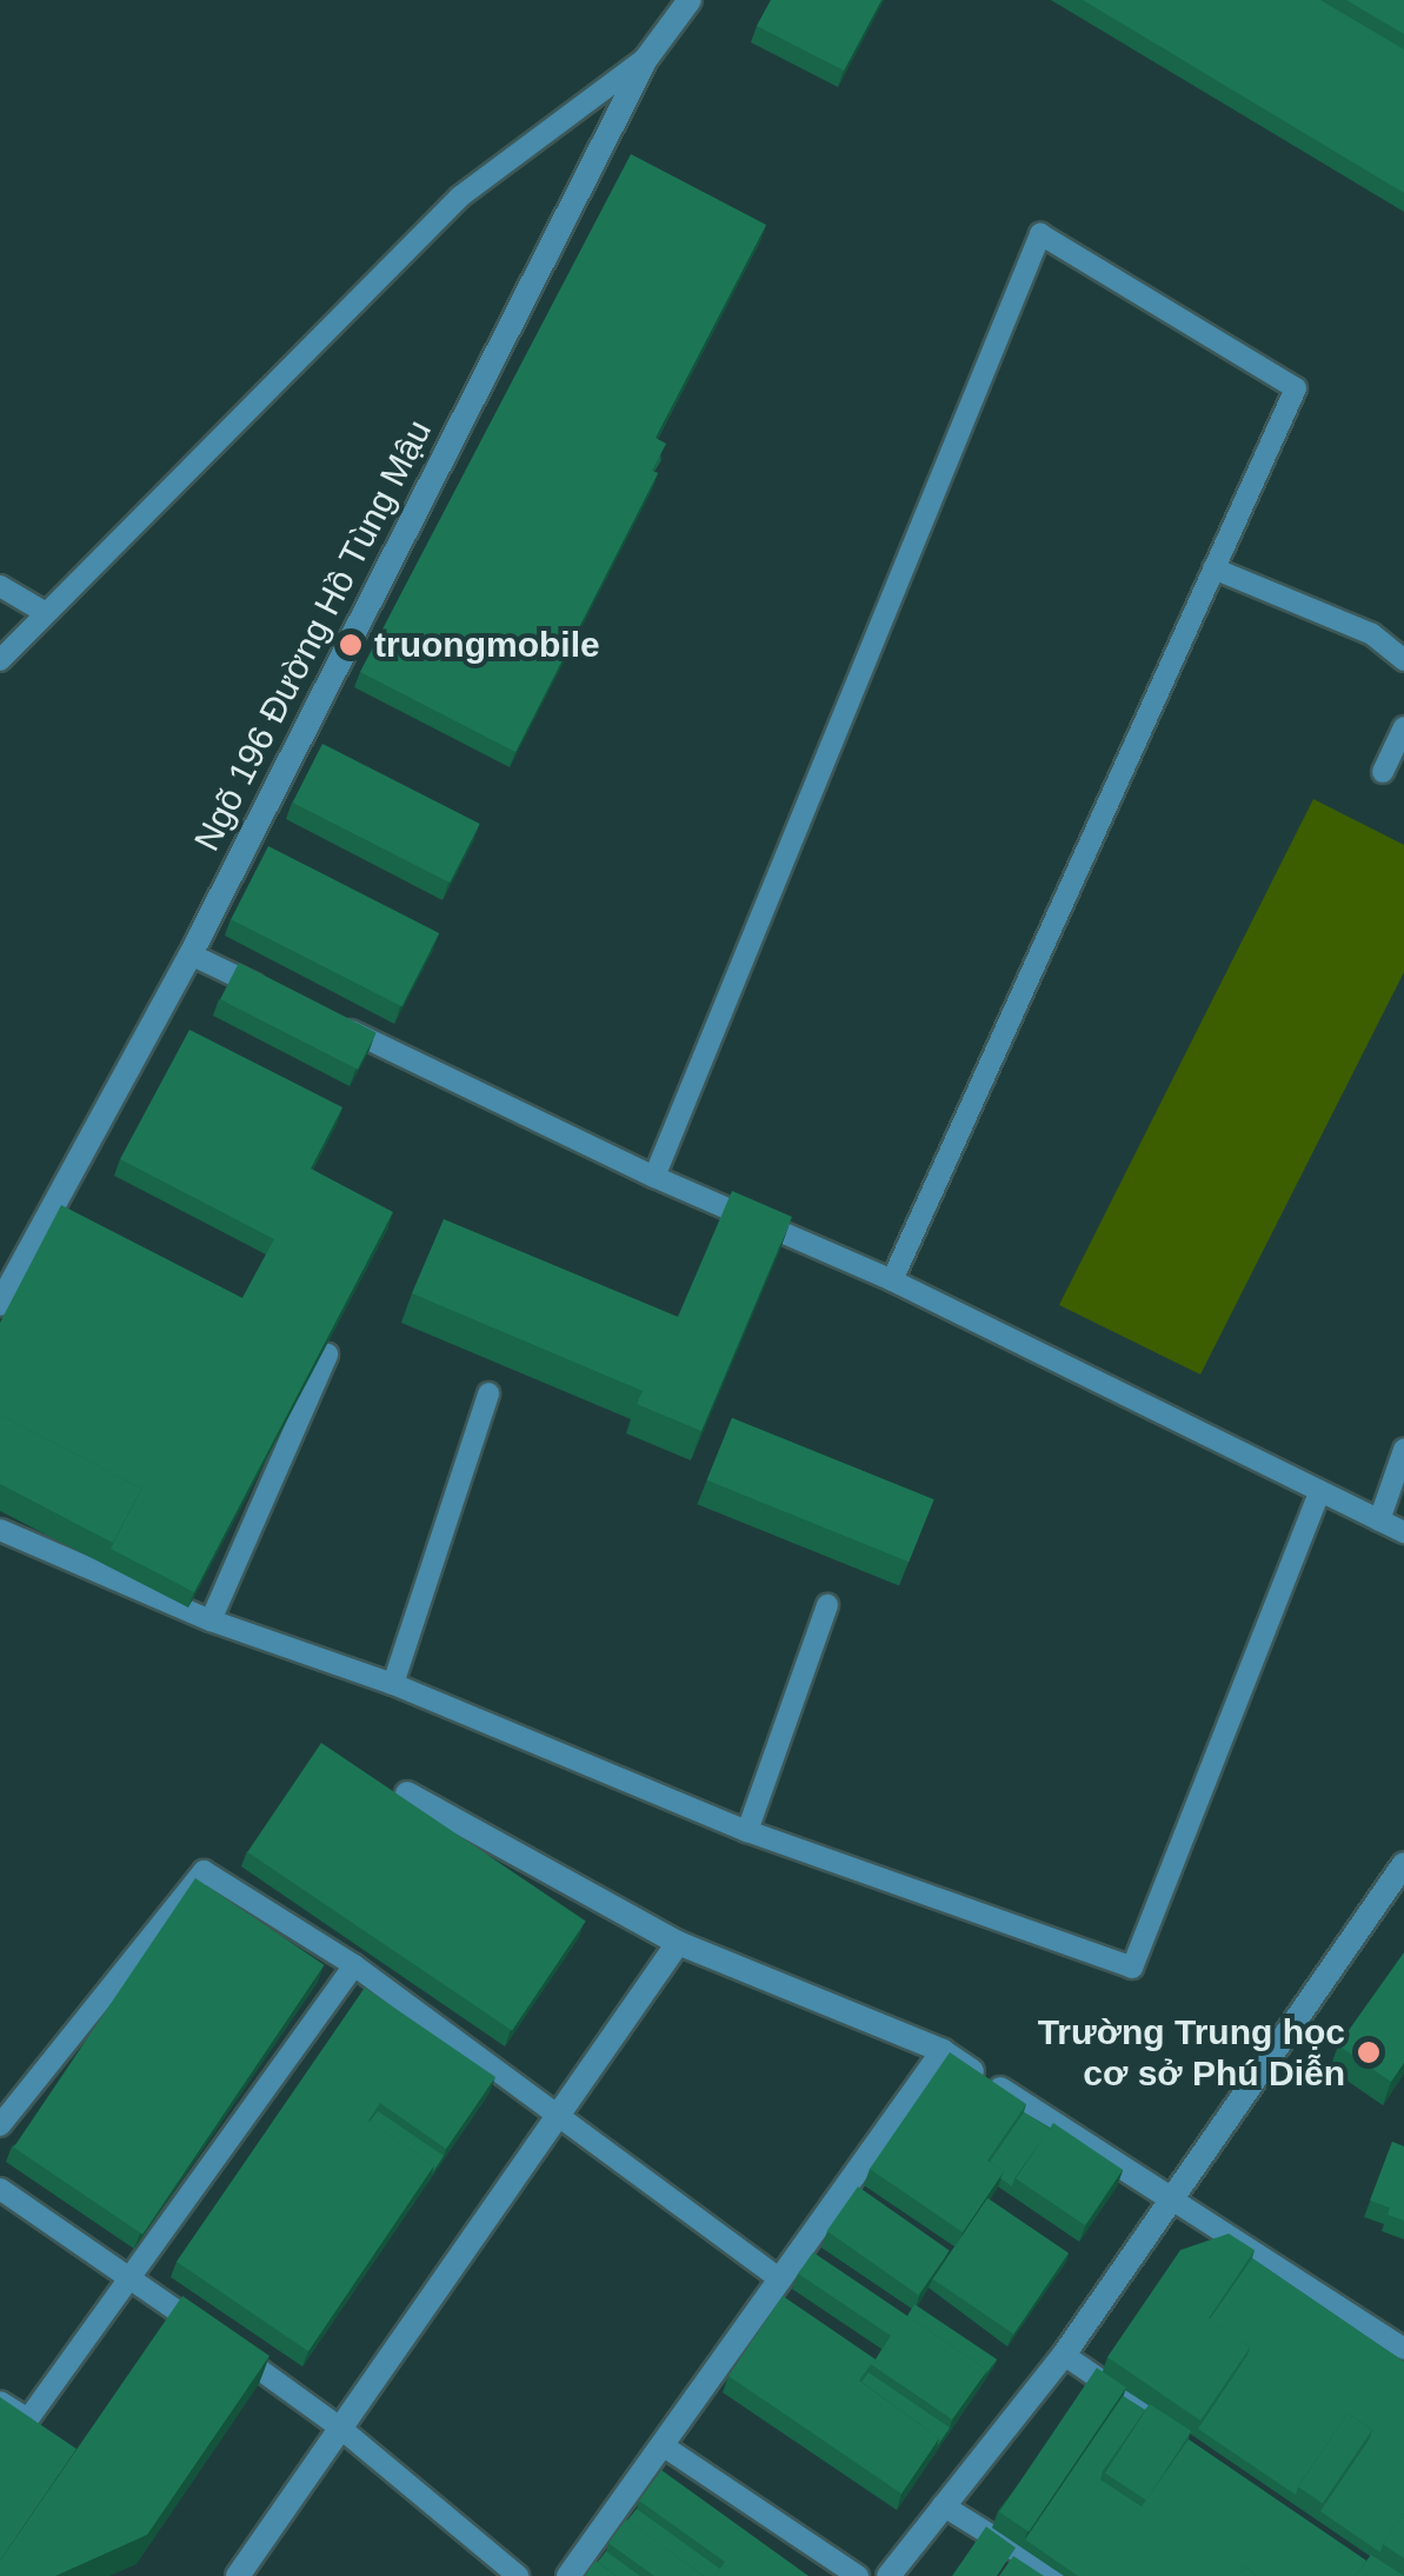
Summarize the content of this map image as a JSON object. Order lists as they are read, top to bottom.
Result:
{
  "streets": {
    "street": ["Ngõ 196 Đường Hồ Tùng Mậu"]
  },
  "places": ["truongmobile", "Trường Trung học cơ sở Phú Diễn"]
}
